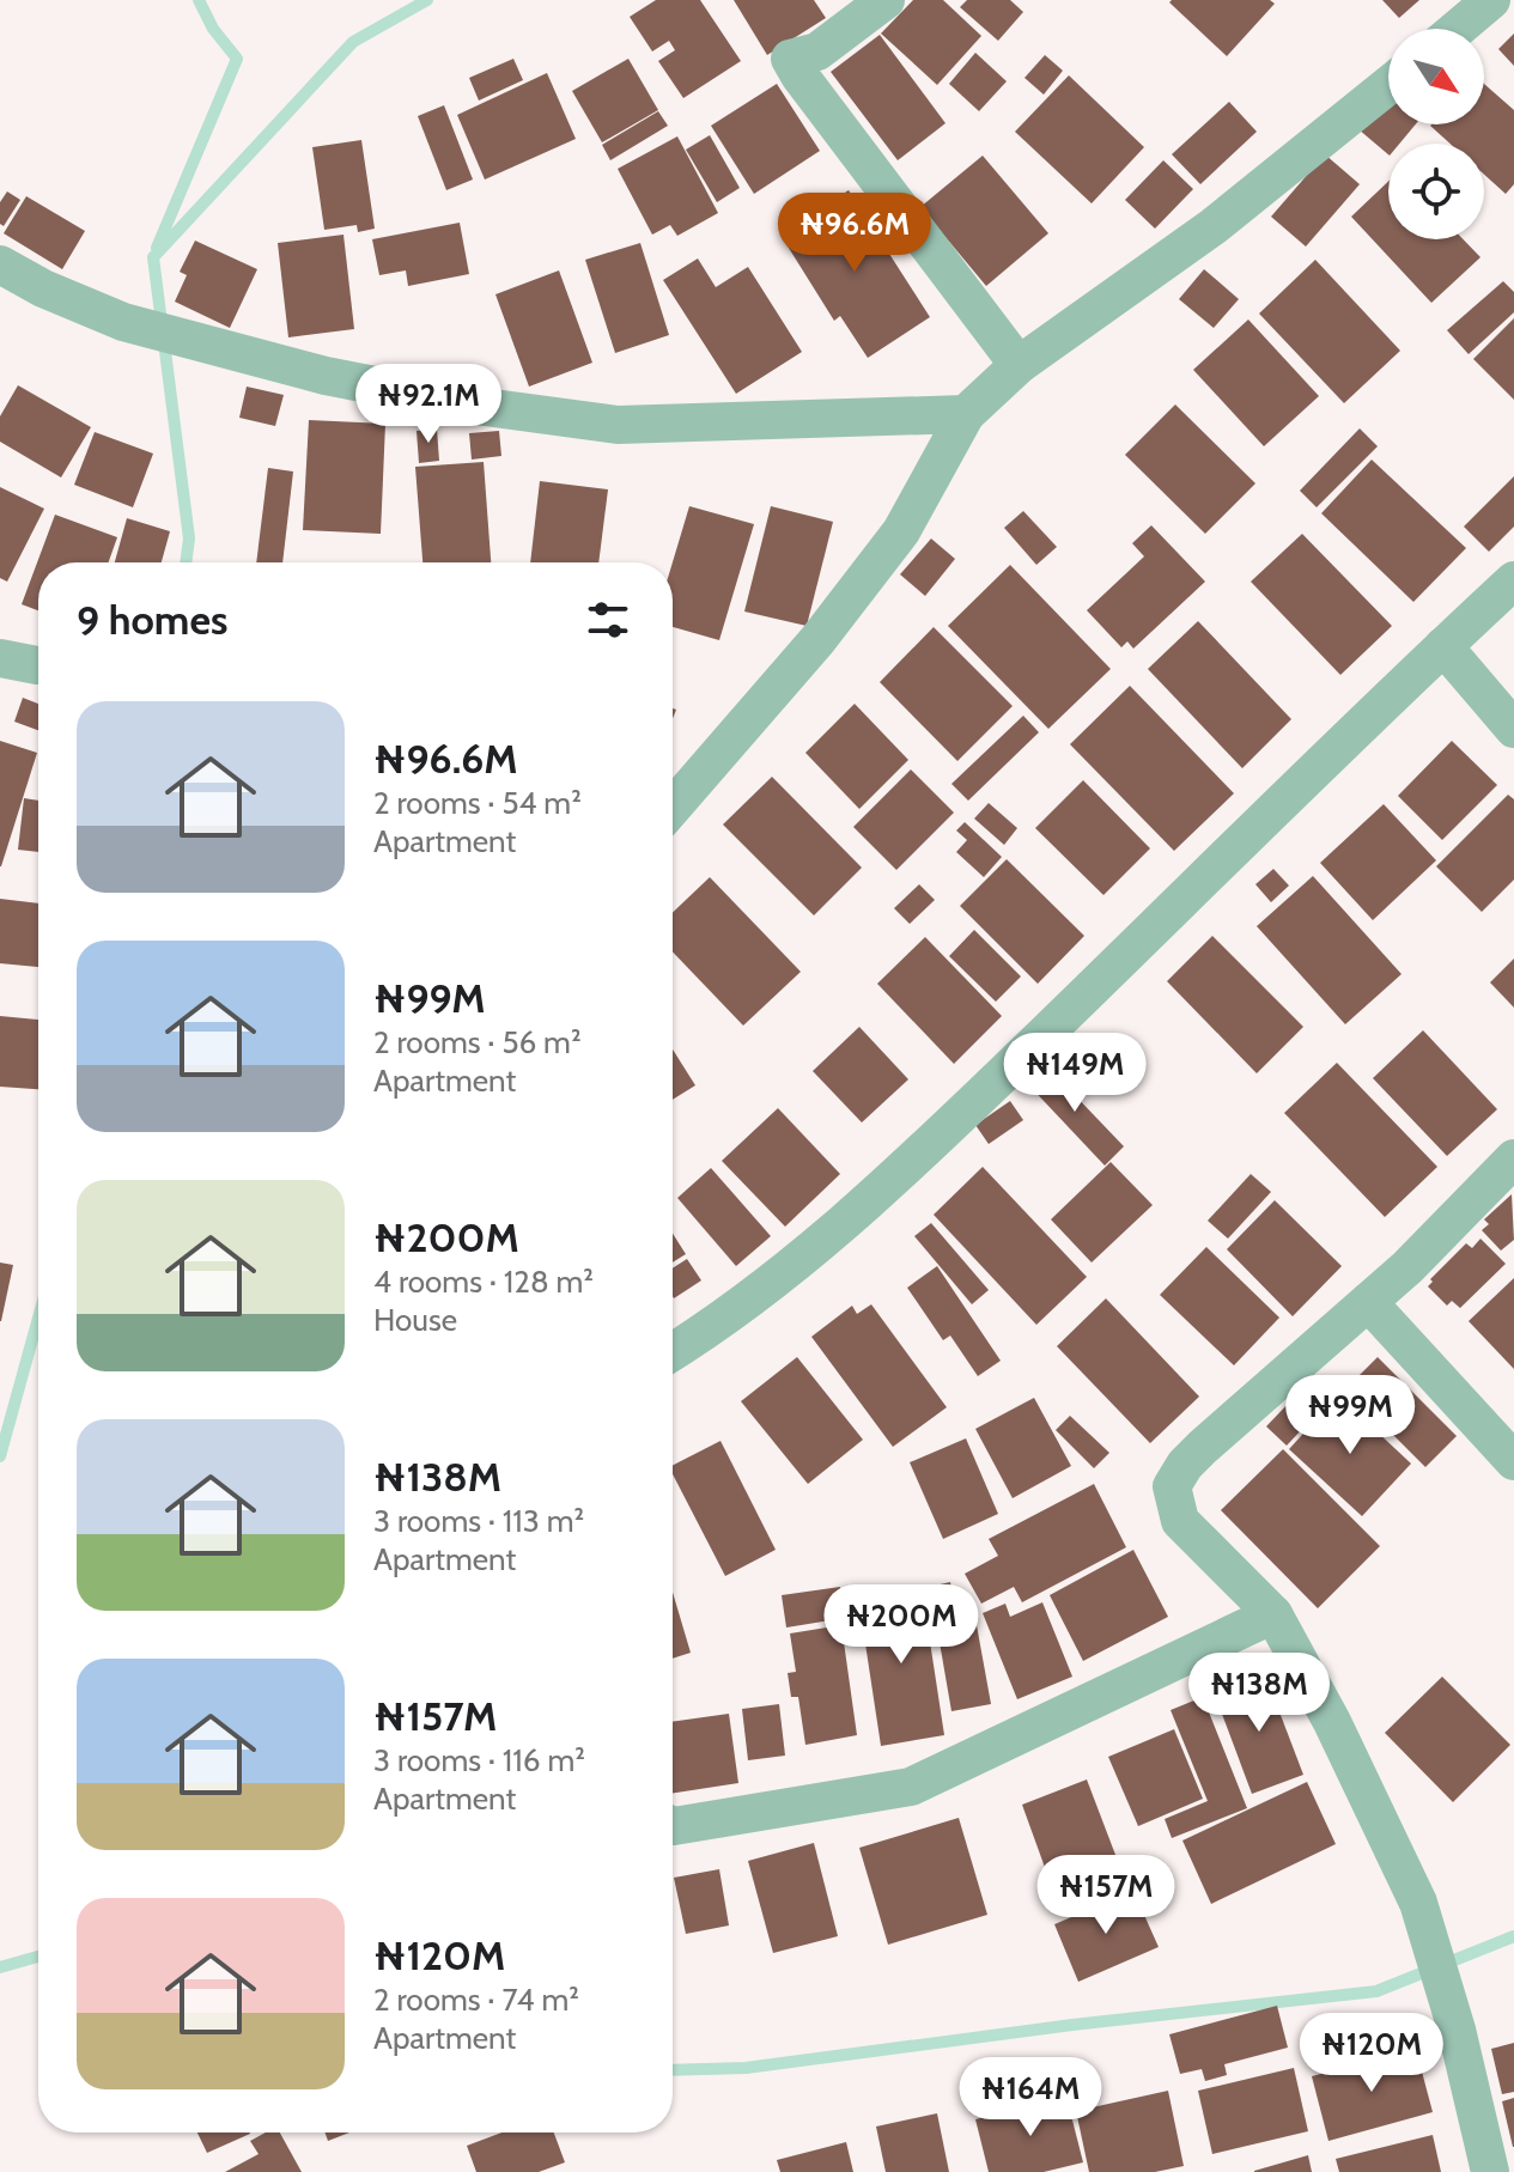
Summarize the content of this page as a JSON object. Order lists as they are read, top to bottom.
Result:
{
  "north": "bottom right",
  "page": {
    "price": [
      "₦96.6M",
      "₦92.1M",
      "₦149M",
      "₦99M",
      "₦200M",
      "₦138M",
      "₦157M",
      "₦120M",
      "₦164M"
    ],
    "heading": "9 homes",
    "list": [
      {
        "name": "₦96.6M",
        "note": "2 rooms · 54 m² · Apartment"
      },
      {
        "name": "₦99M",
        "note": "2 rooms · 56 m² · Apartment"
      },
      {
        "name": "₦200M",
        "note": "4 rooms · 128 m² · House"
      },
      {
        "name": "₦138M",
        "note": "3 rooms · 113 m² · Apartment"
      },
      {
        "name": "₦157M",
        "note": "3 rooms · 116 m² · Apartment"
      },
      {
        "name": "₦120M",
        "note": "2 rooms · 74 m² · Apartment"
      }
    ]
  }
}
